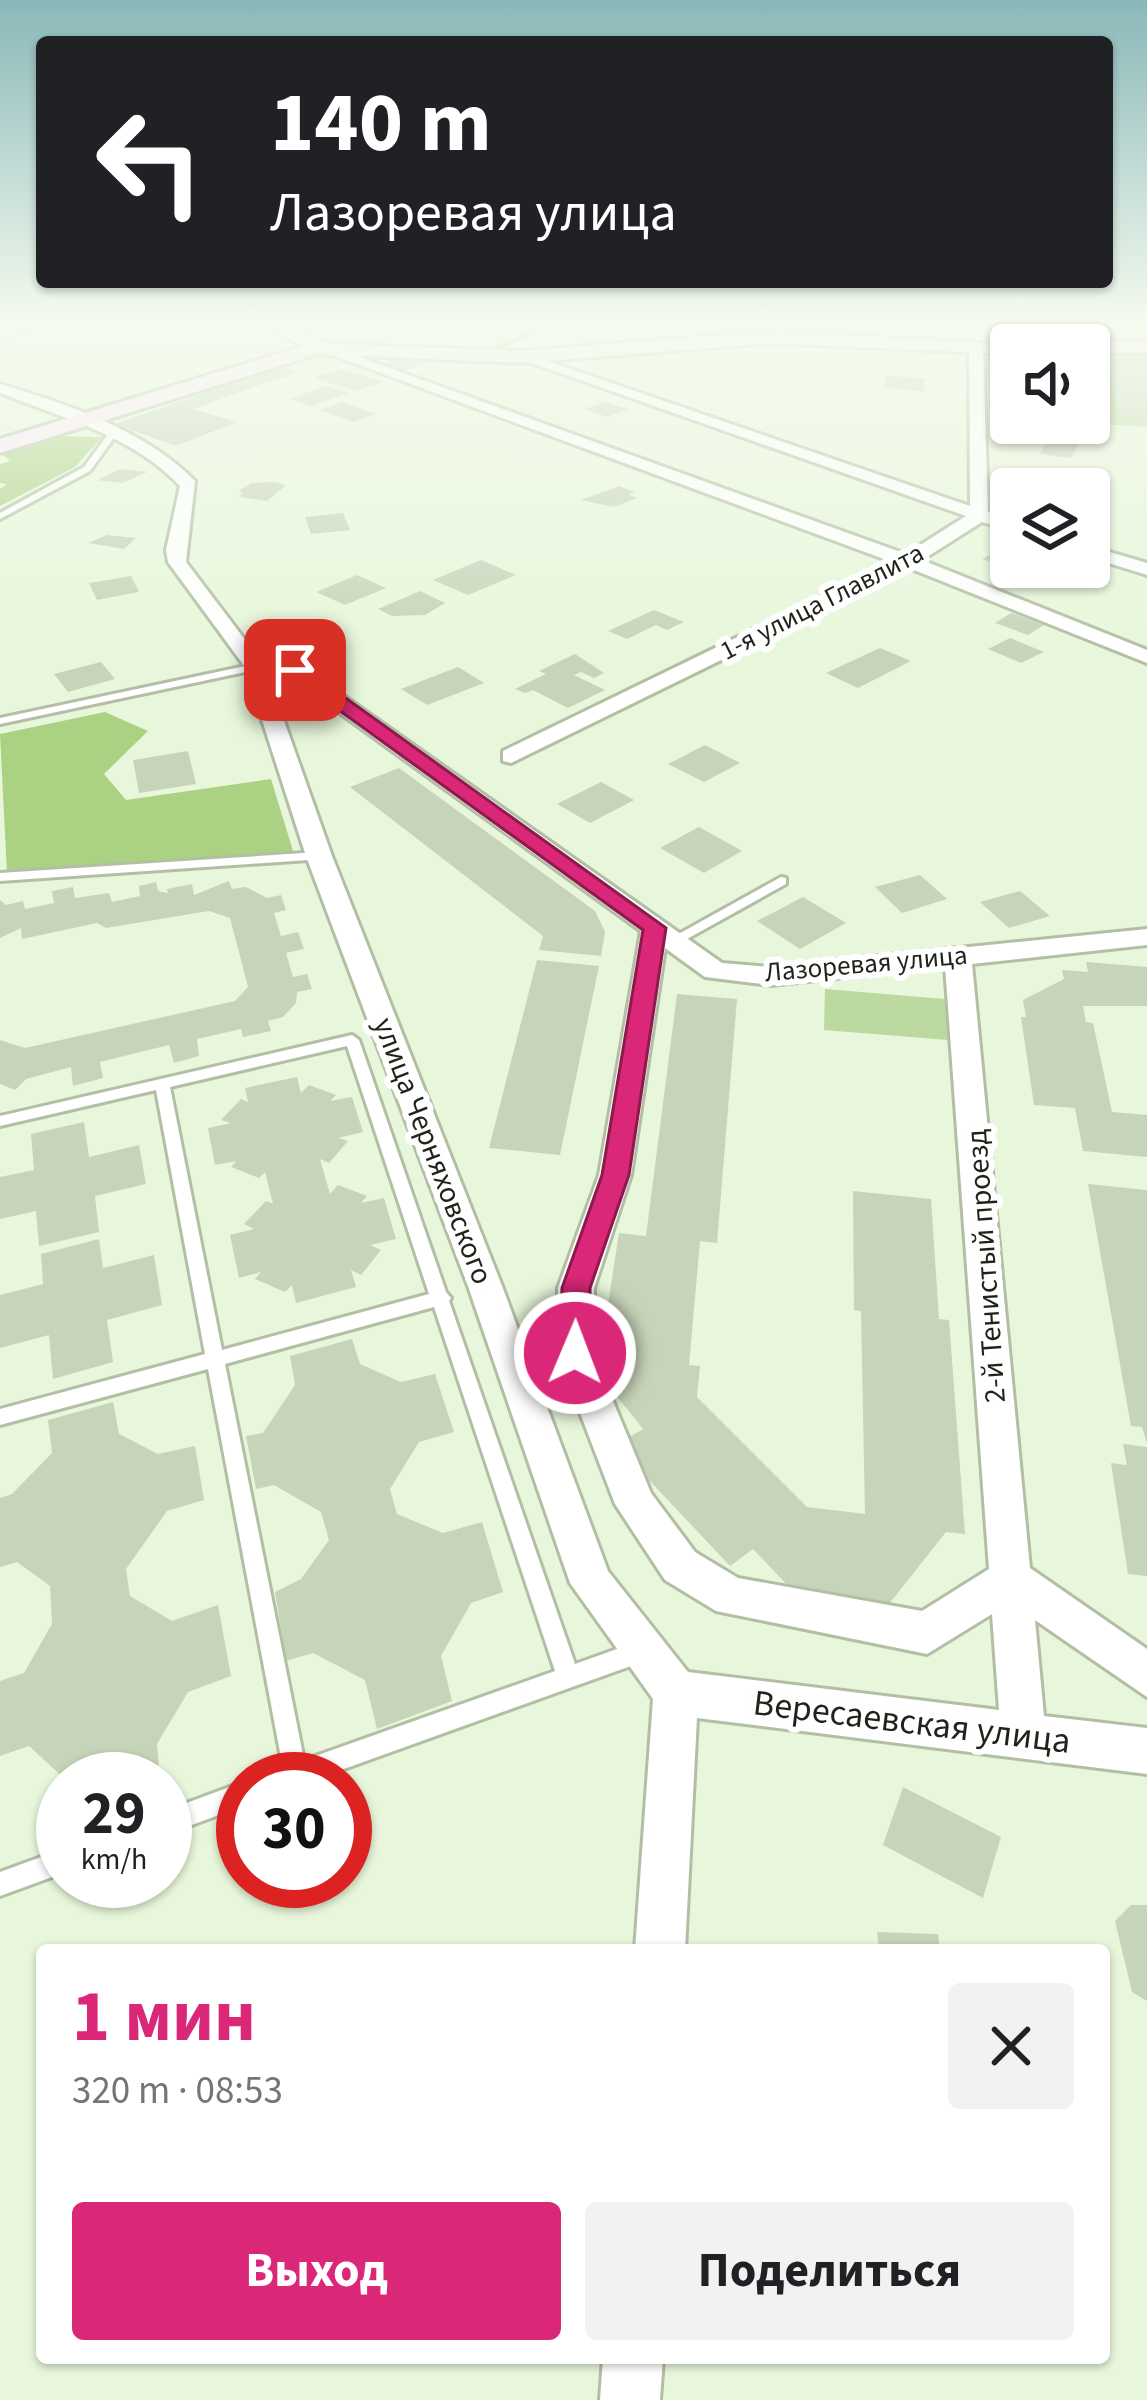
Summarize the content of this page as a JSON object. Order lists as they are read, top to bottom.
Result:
{
  "streets": {
    "street": [
      "1-я улица Главлита",
      "Лазоревая улица",
      "улица Черняховского",
      "2-й Тенистый проезд",
      "Вересаевская улица"
    ]
  },
  "crossings": [
    ["Лазоревая улица", "улица Черняховского"],
    ["Лазоревая улица", "2-й Тенистый проезд"],
    ["улица Черняховского", "Вересаевская улица"],
    ["2-й Тенистый проезд", "Вересаевская улица"]
  ],
  "page": {
    "turn": ["140 m", "Лазоревая улица"],
    "speed": "29 km/h",
    "limit": "30",
    "heading": ["1 мин", "320 m · 08:53"],
    "buttons": ["Выход", "Поделиться"]
  }
}
